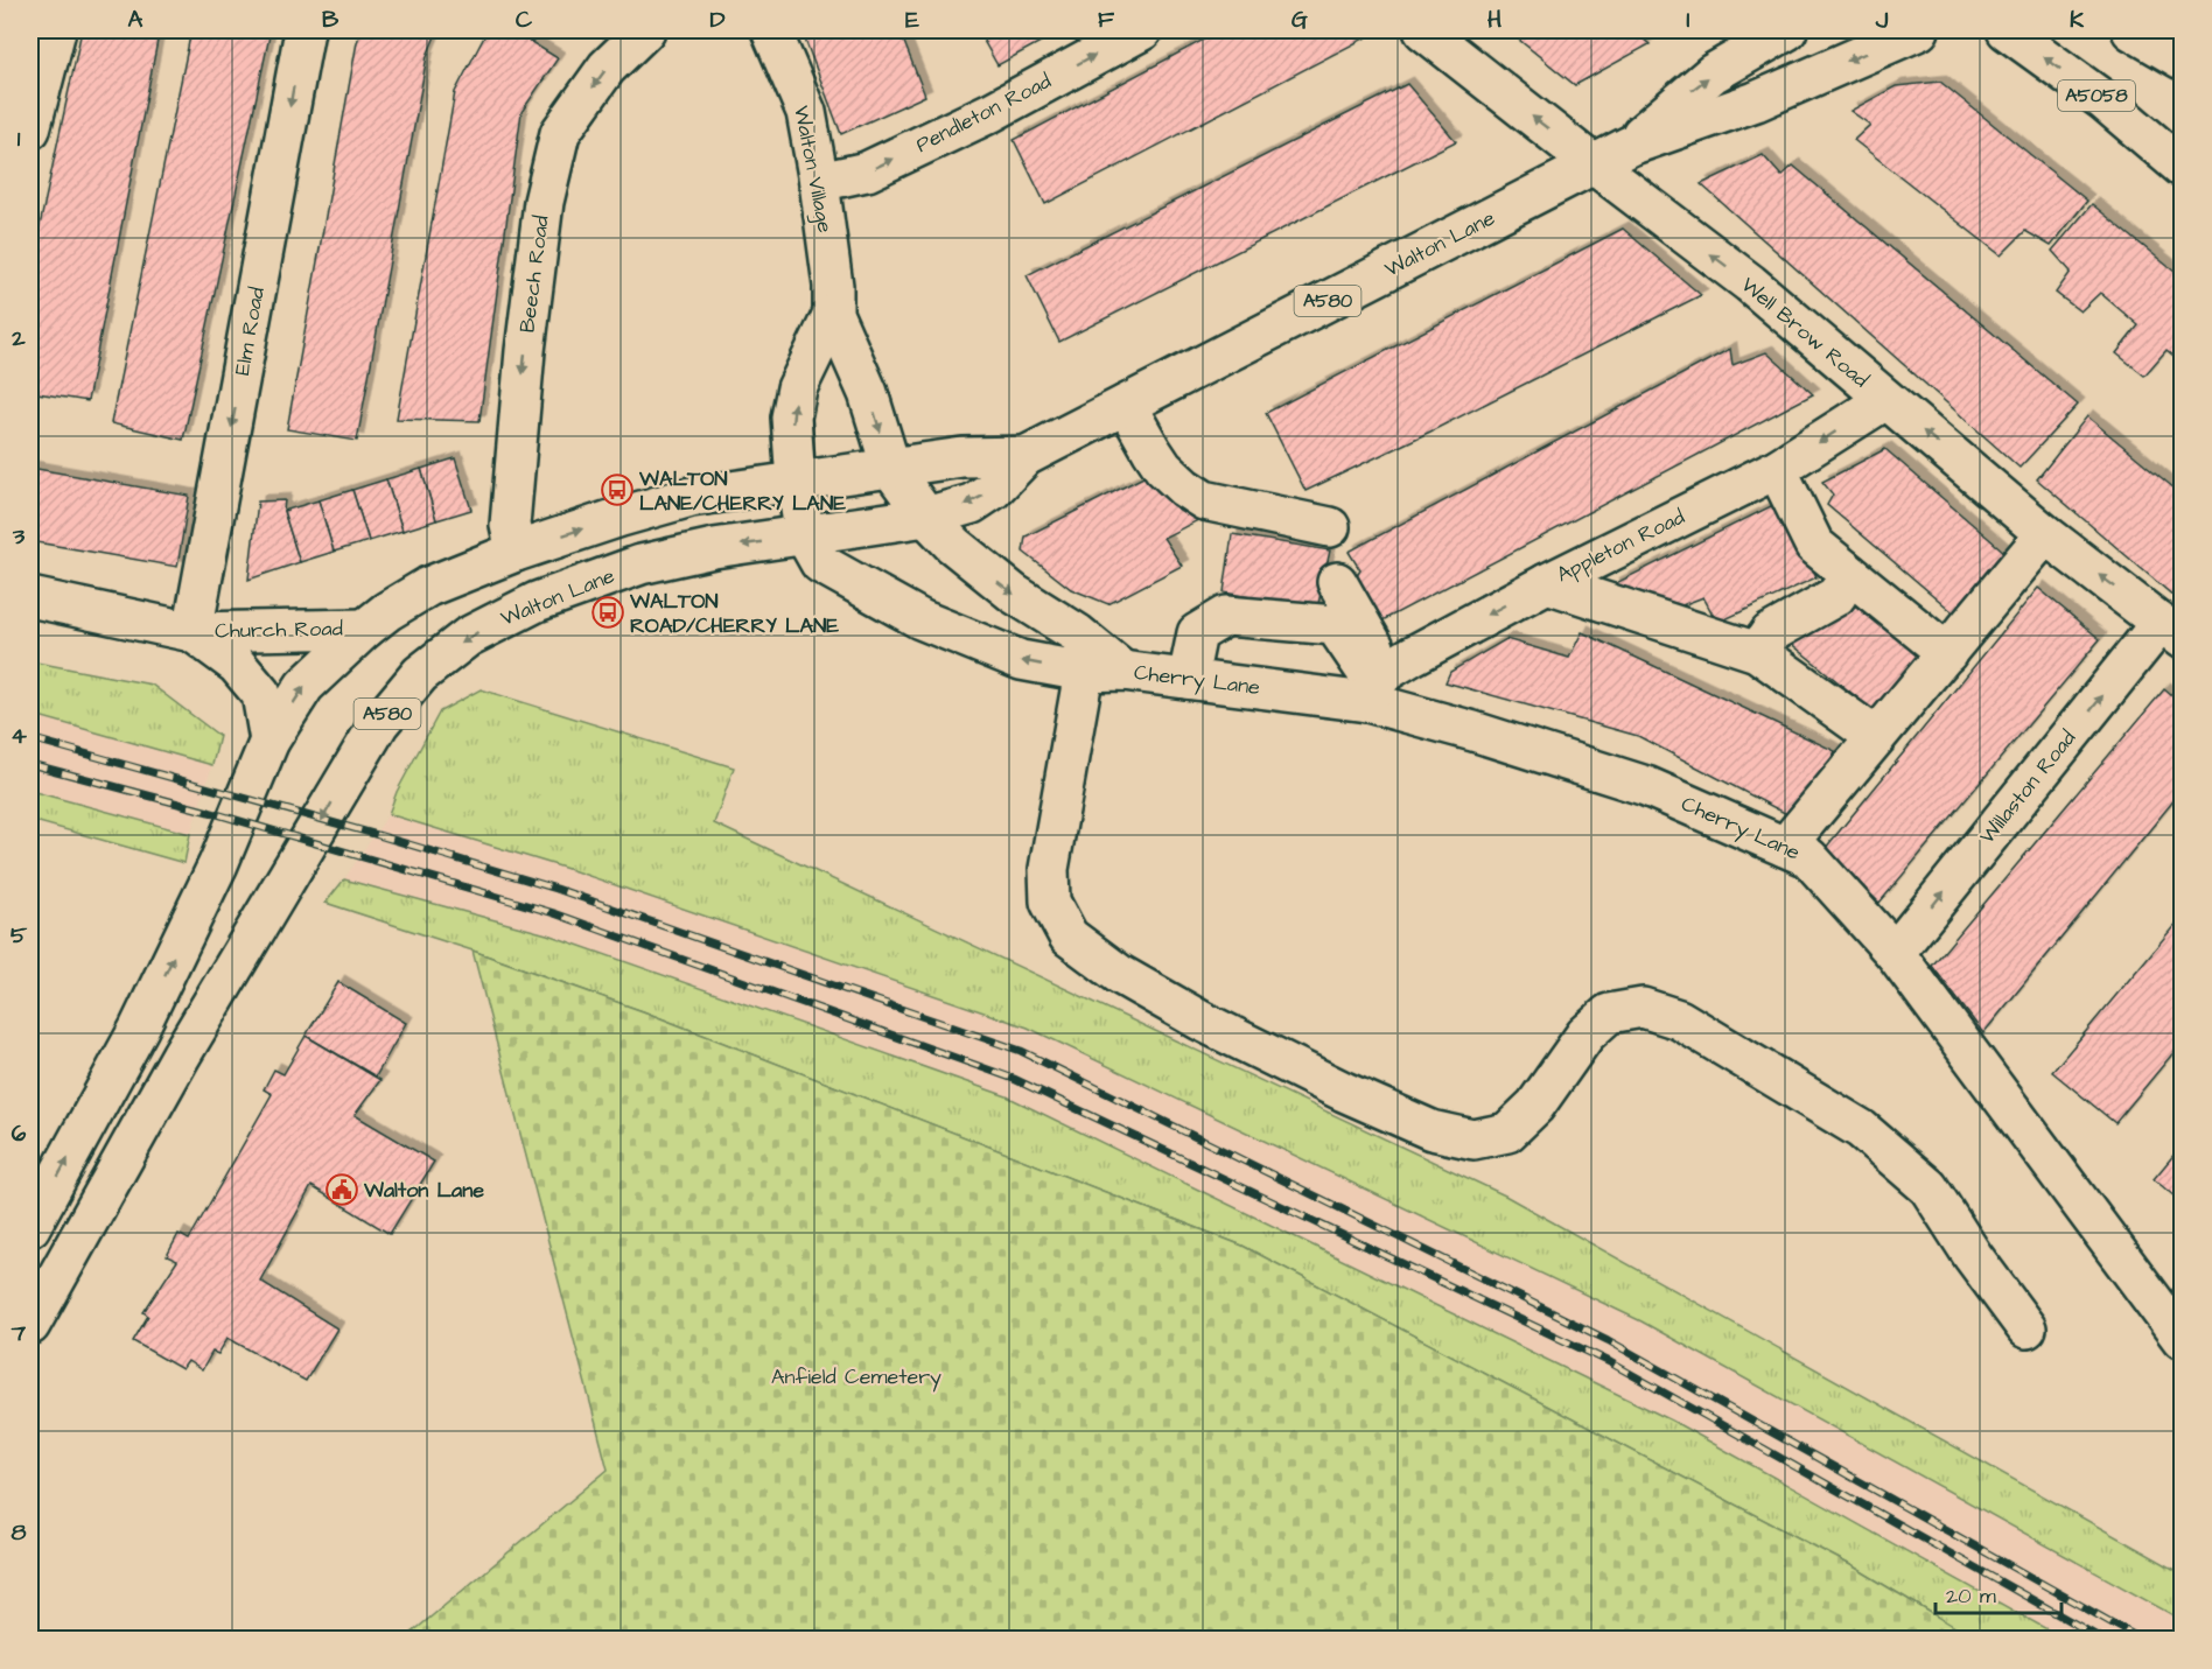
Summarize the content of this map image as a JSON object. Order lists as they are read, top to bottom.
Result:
{
  "streets": {
    "main road": [
      "A5058",
      "Pendleton Road",
      "Walton Village",
      "Walton Lane",
      "Beech Road",
      "A580",
      "Elm Road",
      "Well Brow Road",
      "Appleton Road",
      "Church Road",
      "Cherry Lane",
      "Willaston Road"
    ]
  },
  "crossings": [
    ["Pendleton Road", "Walton Village"],
    ["Walton Village", "Walton Lane"],
    ["Walton Village", "Cherry Lane"],
    ["Walton Lane", "Beech Road"],
    ["Walton Lane", "Well Brow Road"],
    ["Walton Lane", "Church Road"],
    ["Walton Lane", "Cherry Lane"],
    ["Elm Road", "Church Road"],
    ["Well Brow Road", "Appleton Road"],
    ["Well Brow Road", "Willaston Road"],
    ["Appleton Road", "Cherry Lane"],
    ["Cherry Lane", "Willaston Road"]
  ],
  "one_way": ["Pendleton Road", "Beech Road", "Elm Road"],
  "parks": ["Anfield Cemetery"],
  "places": {
    "bus stop": ["WALTON LANE/CHERRY LANE", "WALTON ROAD/CHERRY LANE"],
    "public building": ["Walton Lane"]
  },
  "scale_bar": "20 m",
  "grid": {
    "columns": [
      "A",
      "B",
      "C",
      "D",
      "E",
      "F",
      "G",
      "H",
      "I",
      "J",
      "K"
    ],
    "rows": [
      "1",
      "2",
      "3",
      "4",
      "5",
      "6",
      "7",
      "8"
    ]
  }
}
